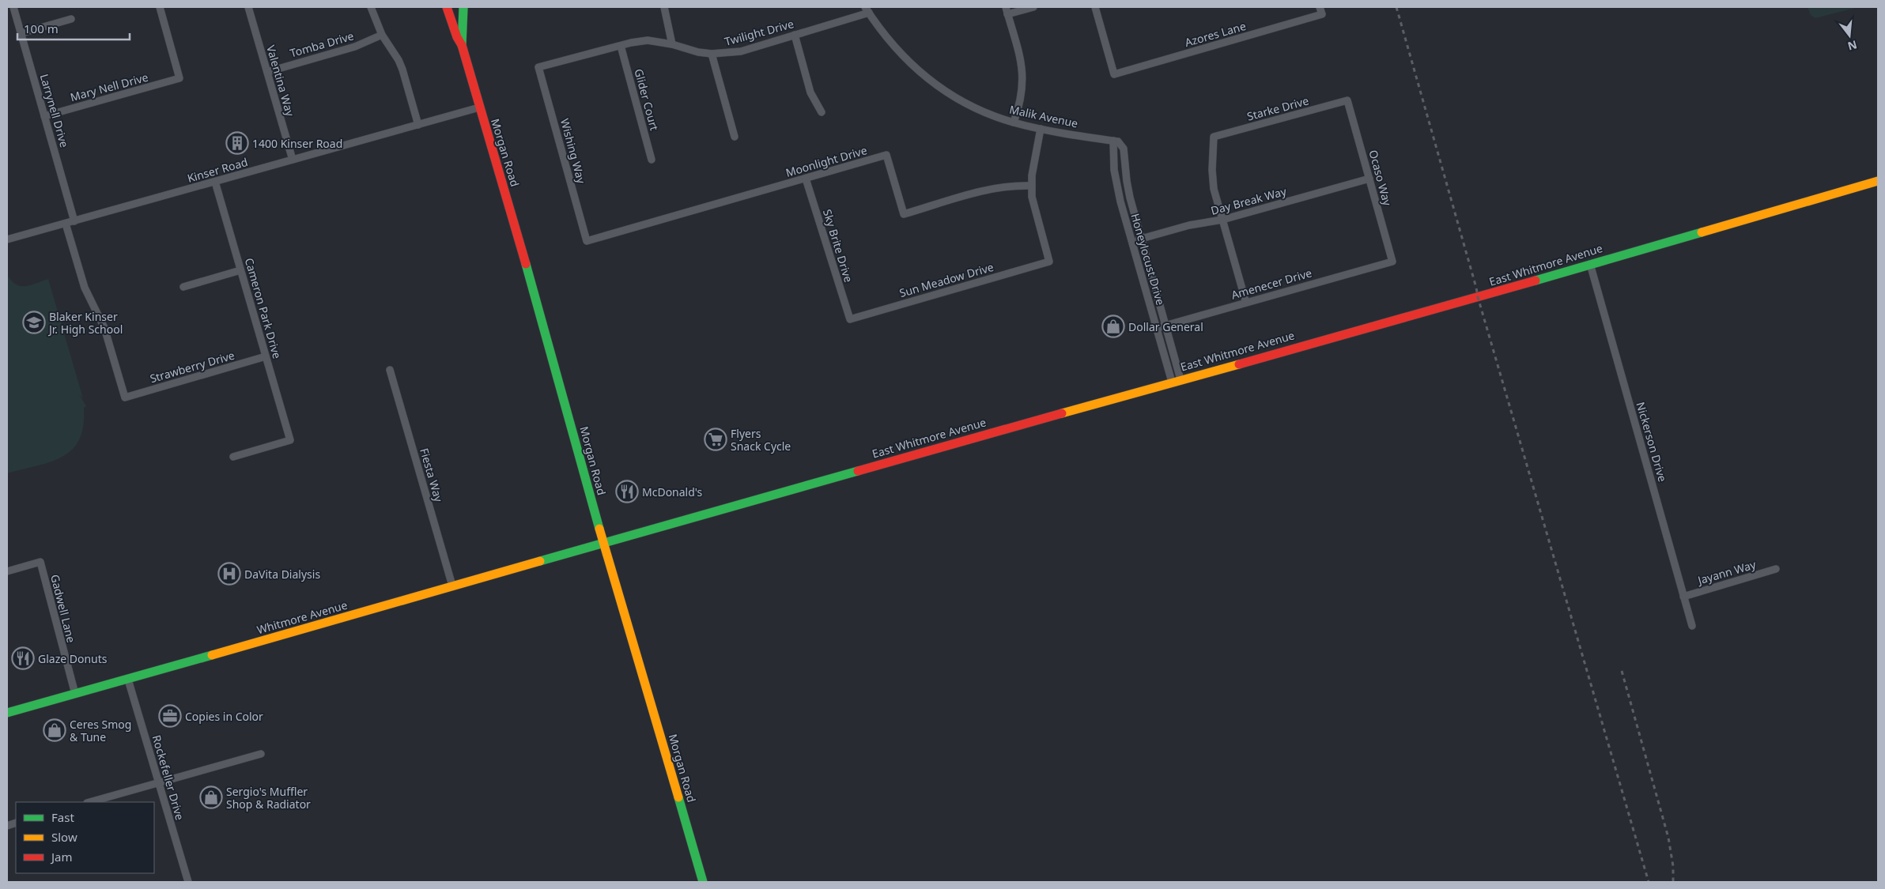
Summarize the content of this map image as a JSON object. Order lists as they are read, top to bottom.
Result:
{
  "streets": {
    "main road": ["Morgan Road", "East Whitmore Avenue", "Whitmore Avenue"],
    "street": [
      "Twilight Drive",
      "Azores Lane",
      "Tomba Drive",
      "Valentina Way",
      "Mary Nell Drive",
      "Glider Court",
      "Starke Drive",
      "Larrynell Drive",
      "Malik Avenue",
      "Wishing Way",
      "Moonlight Drive",
      "Kinser Road",
      "Ocaso Way",
      "Day Break Way",
      "Sky Brite Drive",
      "Honeylocust Drive",
      "Sun Meadow Drive",
      "Amenecer Drive",
      "Cameron Park Drive",
      "Strawberry Drive",
      "Nickerson Drive",
      "Fiesta Way",
      "Jayann Way",
      "Gadwell Lane",
      "Rockefeller Drive"
    ]
  },
  "crossings": [
    ["Twilight Drive", "Glider Court"],
    ["Twilight Drive", "Malik Avenue"],
    ["Twilight Drive", "Wishing Way"],
    ["Tomba Drive", "Valentina Way"],
    ["Valentina Way", "Kinser Road"],
    ["Mary Nell Drive", "Larrynell Drive"],
    ["Starke Drive", "Ocaso Way"],
    ["Starke Drive", "Day Break Way"],
    ["Larrynell Drive", "Kinser Road"],
    ["Malik Avenue", "Honeylocust Drive"],
    ["Wishing Way", "Moonlight Drive"],
    ["Morgan Road", "Kinser Road"],
    ["Morgan Road", "East Whitmore Avenue"],
    ["Morgan Road", "Whitmore Avenue"],
    ["Moonlight Drive", "Sky Brite Drive"],
    ["Moonlight Drive", "Sun Meadow Drive"],
    ["Kinser Road", "Cameron Park Drive"],
    ["Kinser Road", "Strawberry Drive"],
    ["Ocaso Way", "Day Break Way"],
    ["Ocaso Way", "Amenecer Drive"],
    ["Day Break Way", "Honeylocust Drive"],
    ["Sky Brite Drive", "Sun Meadow Drive"],
    ["Honeylocust Drive", "East Whitmore Avenue"],
    ["Honeylocust Drive", "Amenecer Drive"],
    ["East Whitmore Avenue", "Nickerson Drive"],
    ["East Whitmore Avenue", "Whitmore Avenue"],
    ["Cameron Park Drive", "Strawberry Drive"],
    ["Nickerson Drive", "Jayann Way"],
    ["Fiesta Way", "Whitmore Avenue"],
    ["Gadwell Lane", "Whitmore Avenue"],
    ["Whitmore Avenue", "Rockefeller Drive"]
  ],
  "places": {
    "building": ["1400 Kinser Road"],
    "school or university": ["Blaker Kinser Jr. High School"],
    "shop": ["Dollar General", "Ceres Smog & Tune", "Sergio's Muffler Shop & Radiator"],
    "supermarket": ["Flyers Snack Cycle"],
    "restaurant": ["McDonald's", "Glaze Donuts"],
    "hospital": ["DaVita Dialysis"],
    "office": ["Copies in Color"]
  },
  "legend": ["Fast", "Slow", "Jam"],
  "scale_bar": "100 m",
  "north": "bottom"
}
